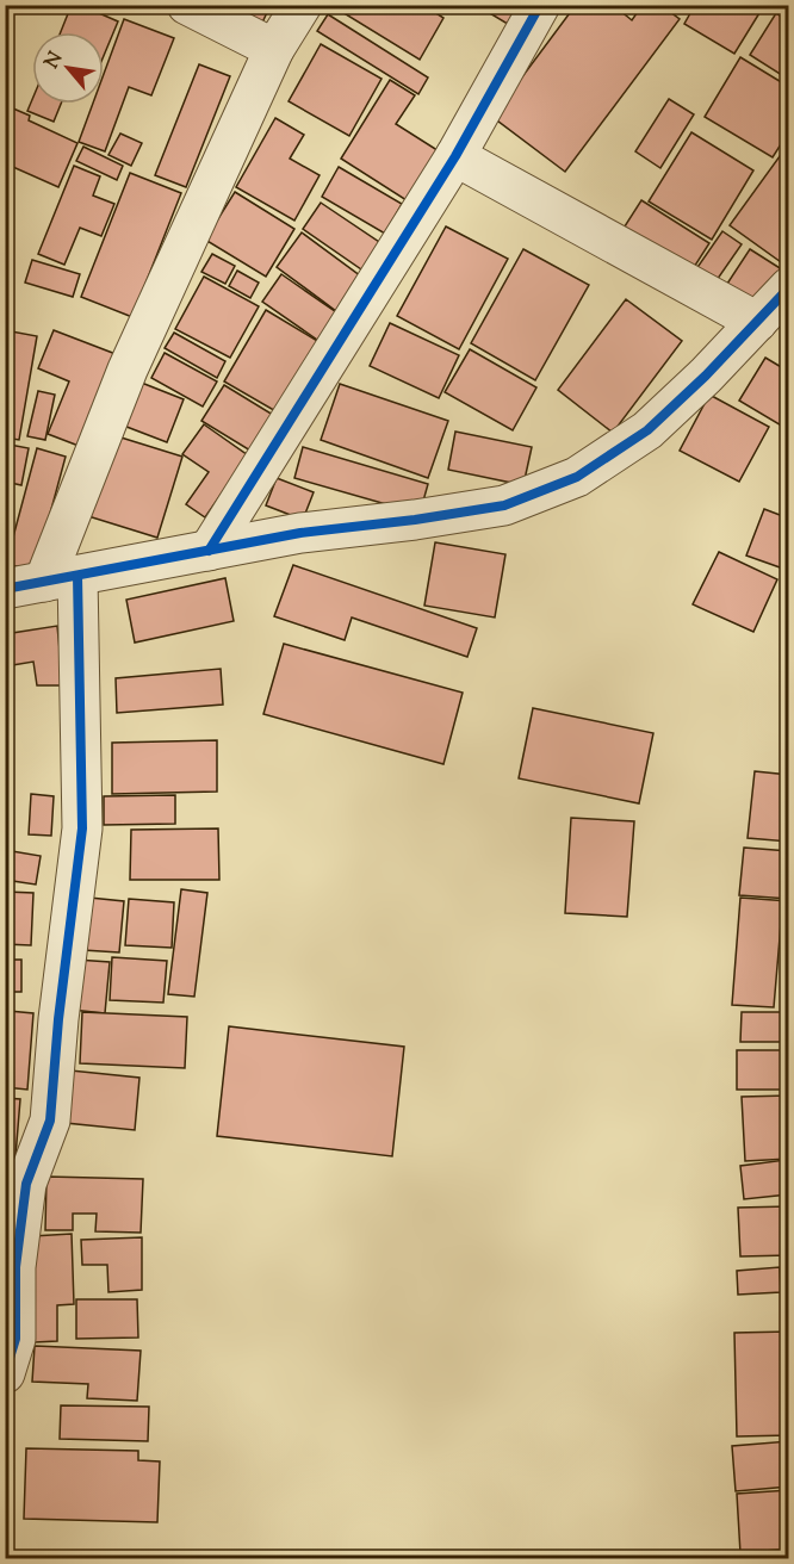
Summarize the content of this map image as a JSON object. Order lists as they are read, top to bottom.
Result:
{
  "north": "top left"
}
